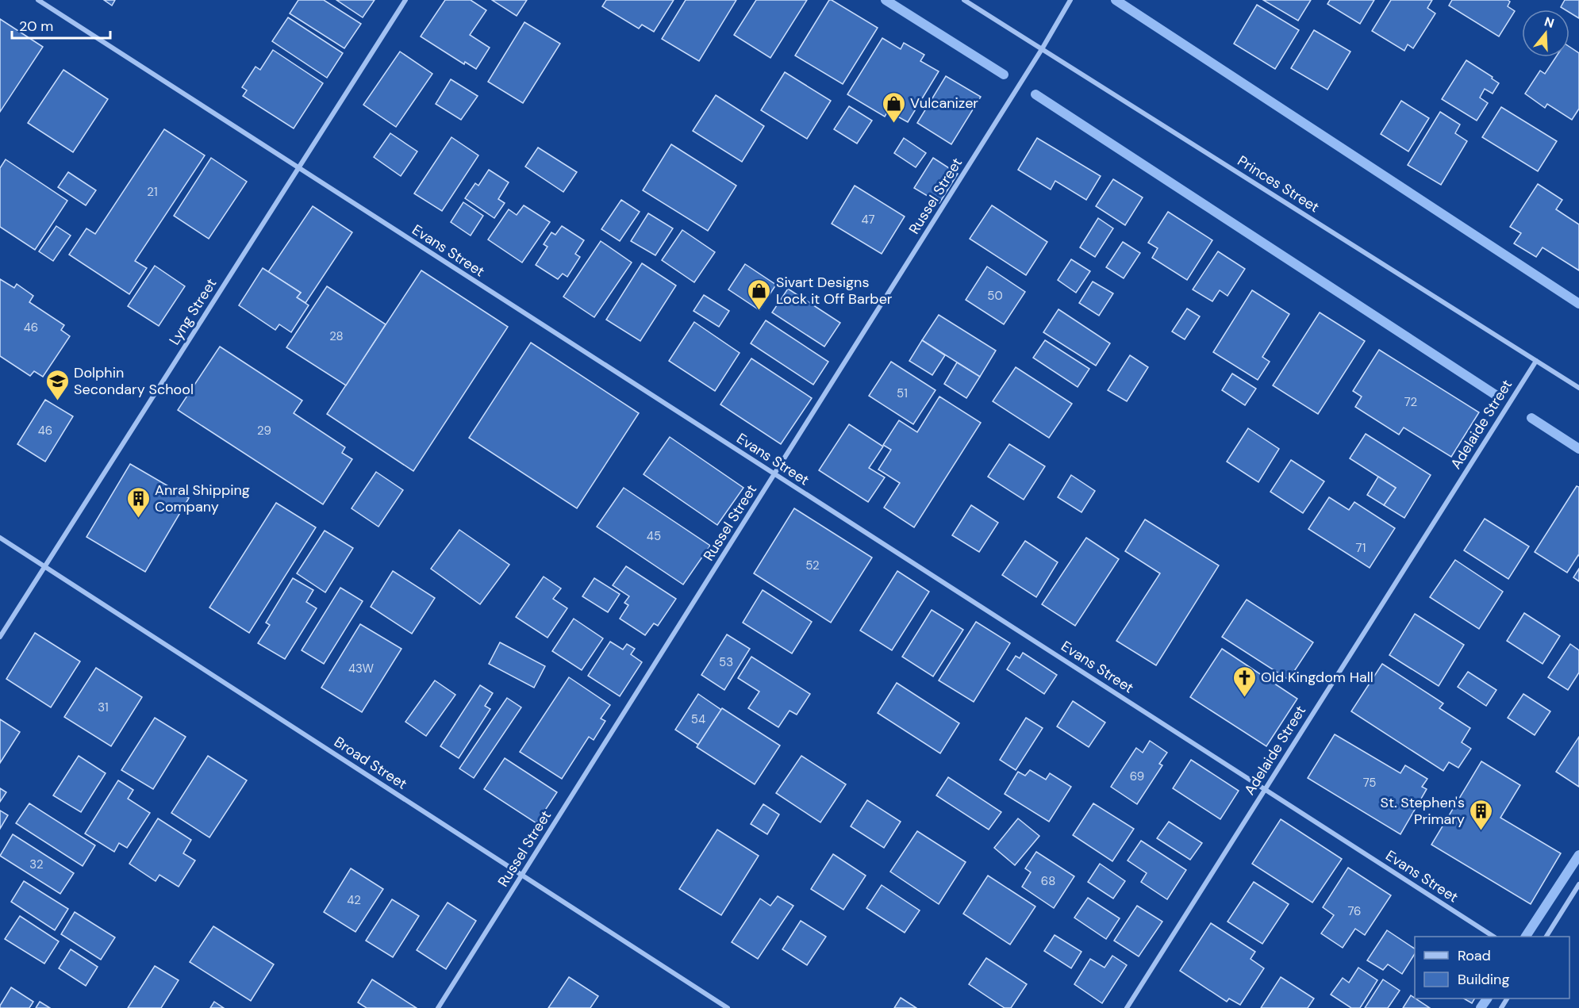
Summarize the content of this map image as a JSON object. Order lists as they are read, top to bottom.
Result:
{
  "streets": {
    "street": [
      "Princes Street",
      "Russel Street",
      "Evans Street",
      "Lyng Street",
      "Adelaide Street",
      "Broad Street"
    ]
  },
  "crossings": [
    ["Princes Street", "Russel Street"],
    ["Princes Street", "Adelaide Street"],
    ["Russel Street", "Evans Street"],
    ["Russel Street", "Broad Street"],
    ["Evans Street", "Lyng Street"],
    ["Evans Street", "Adelaide Street"],
    ["Lyng Street", "Broad Street"]
  ],
  "places": {
    "shop": ["Vulcanizer", "Sivart Designs Lock it Off Barber"],
    "school or university": ["Dolphin Secondary School"],
    "building": ["Anral Shipping Company", "St. Stephen's Primary"],
    "church": ["Old Kingdom Hall"]
  },
  "house_numbers": [
    "21",
    "47",
    "50",
    "46",
    "28",
    "51",
    "72",
    "46",
    "29",
    "45",
    "71",
    "52",
    "53",
    "43W",
    "31",
    "54",
    "69",
    "75",
    "32",
    "68",
    "42",
    "76"
  ],
  "legend": ["Road", "Building"],
  "scale_bar": "20 m",
  "north": "top"
}
